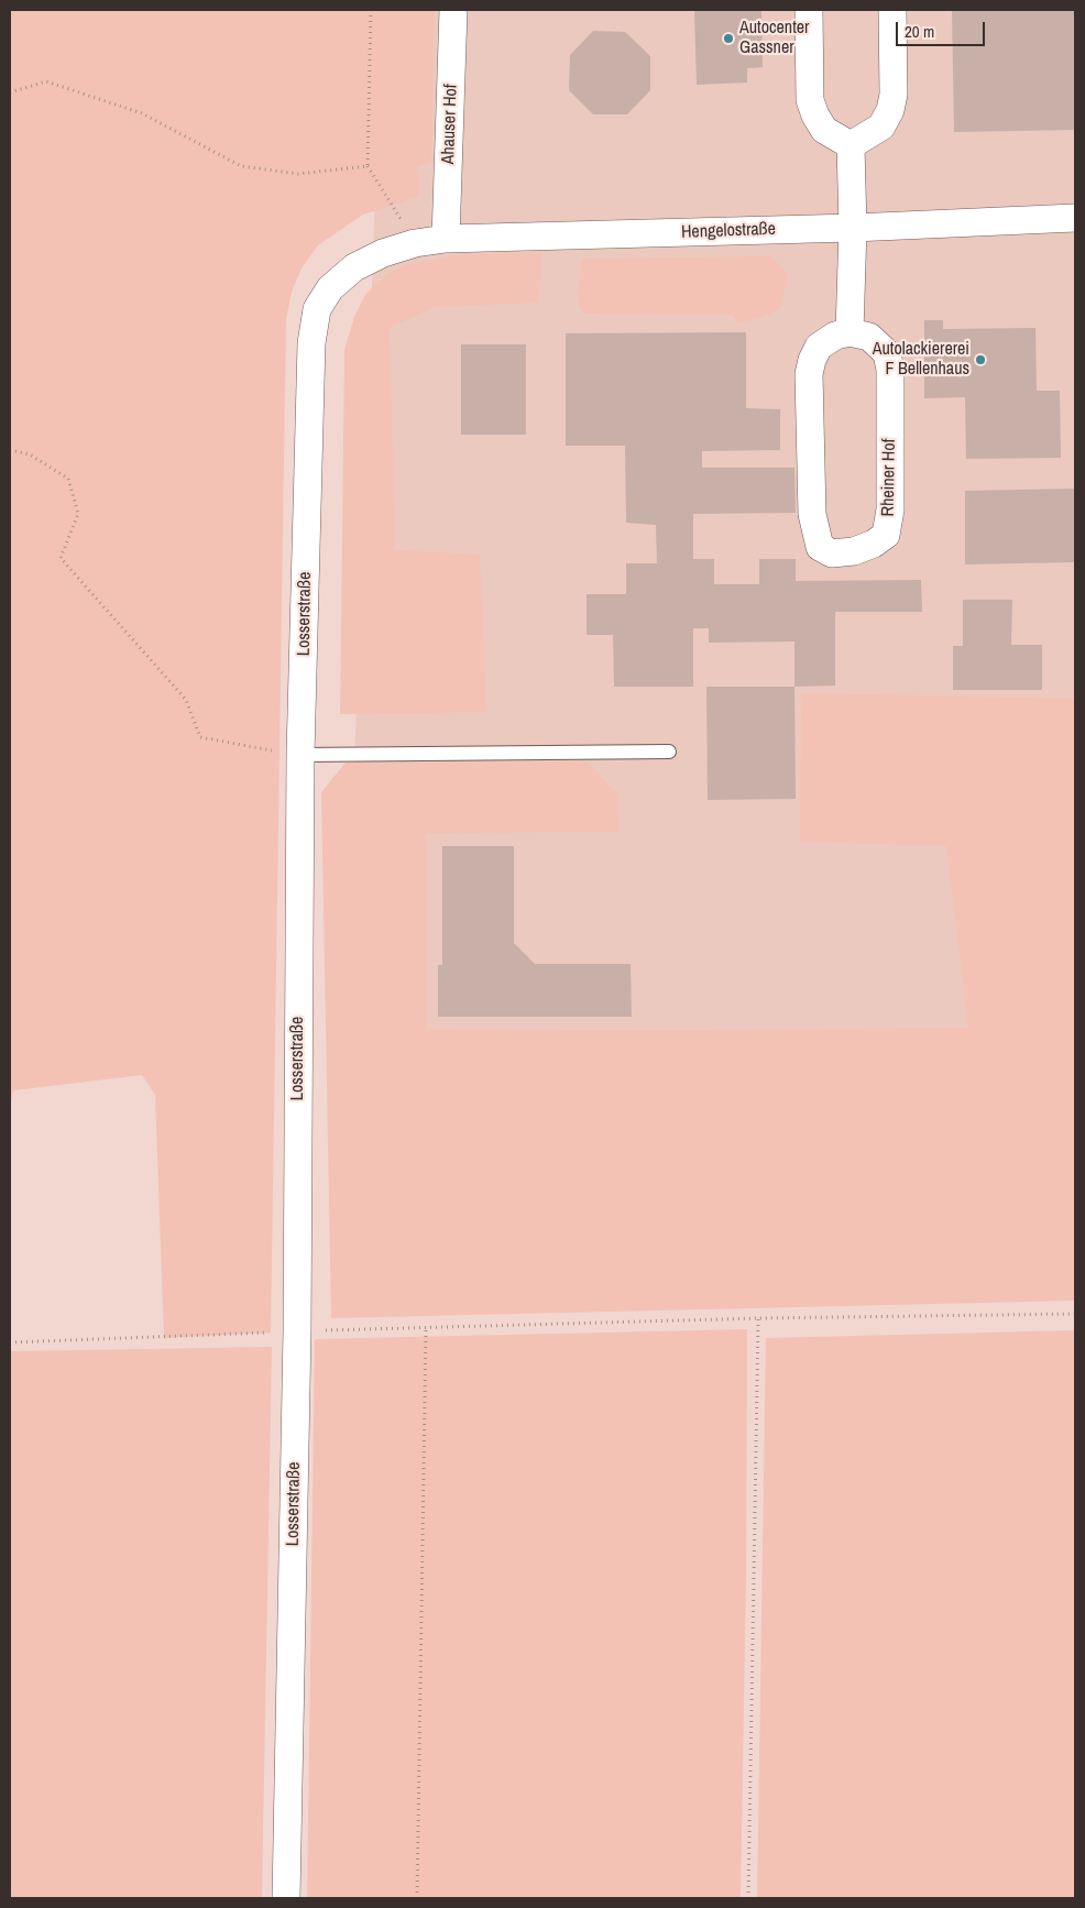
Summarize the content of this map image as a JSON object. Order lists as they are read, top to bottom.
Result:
{
  "streets": {
    "street": [
      "Ahauser Hof",
      "Hengelostraße",
      "Rheiner Hof",
      "Losserstraße"
    ]
  },
  "crossings": [
    ["Ahauser Hof", "Hengelostraße"],
    ["Hengelostraße", "Losserstraße"]
  ],
  "places": ["Autocenter Gassner", "Autolackiererei F Bellenhaus"],
  "scale_bar": "20 m"
}
